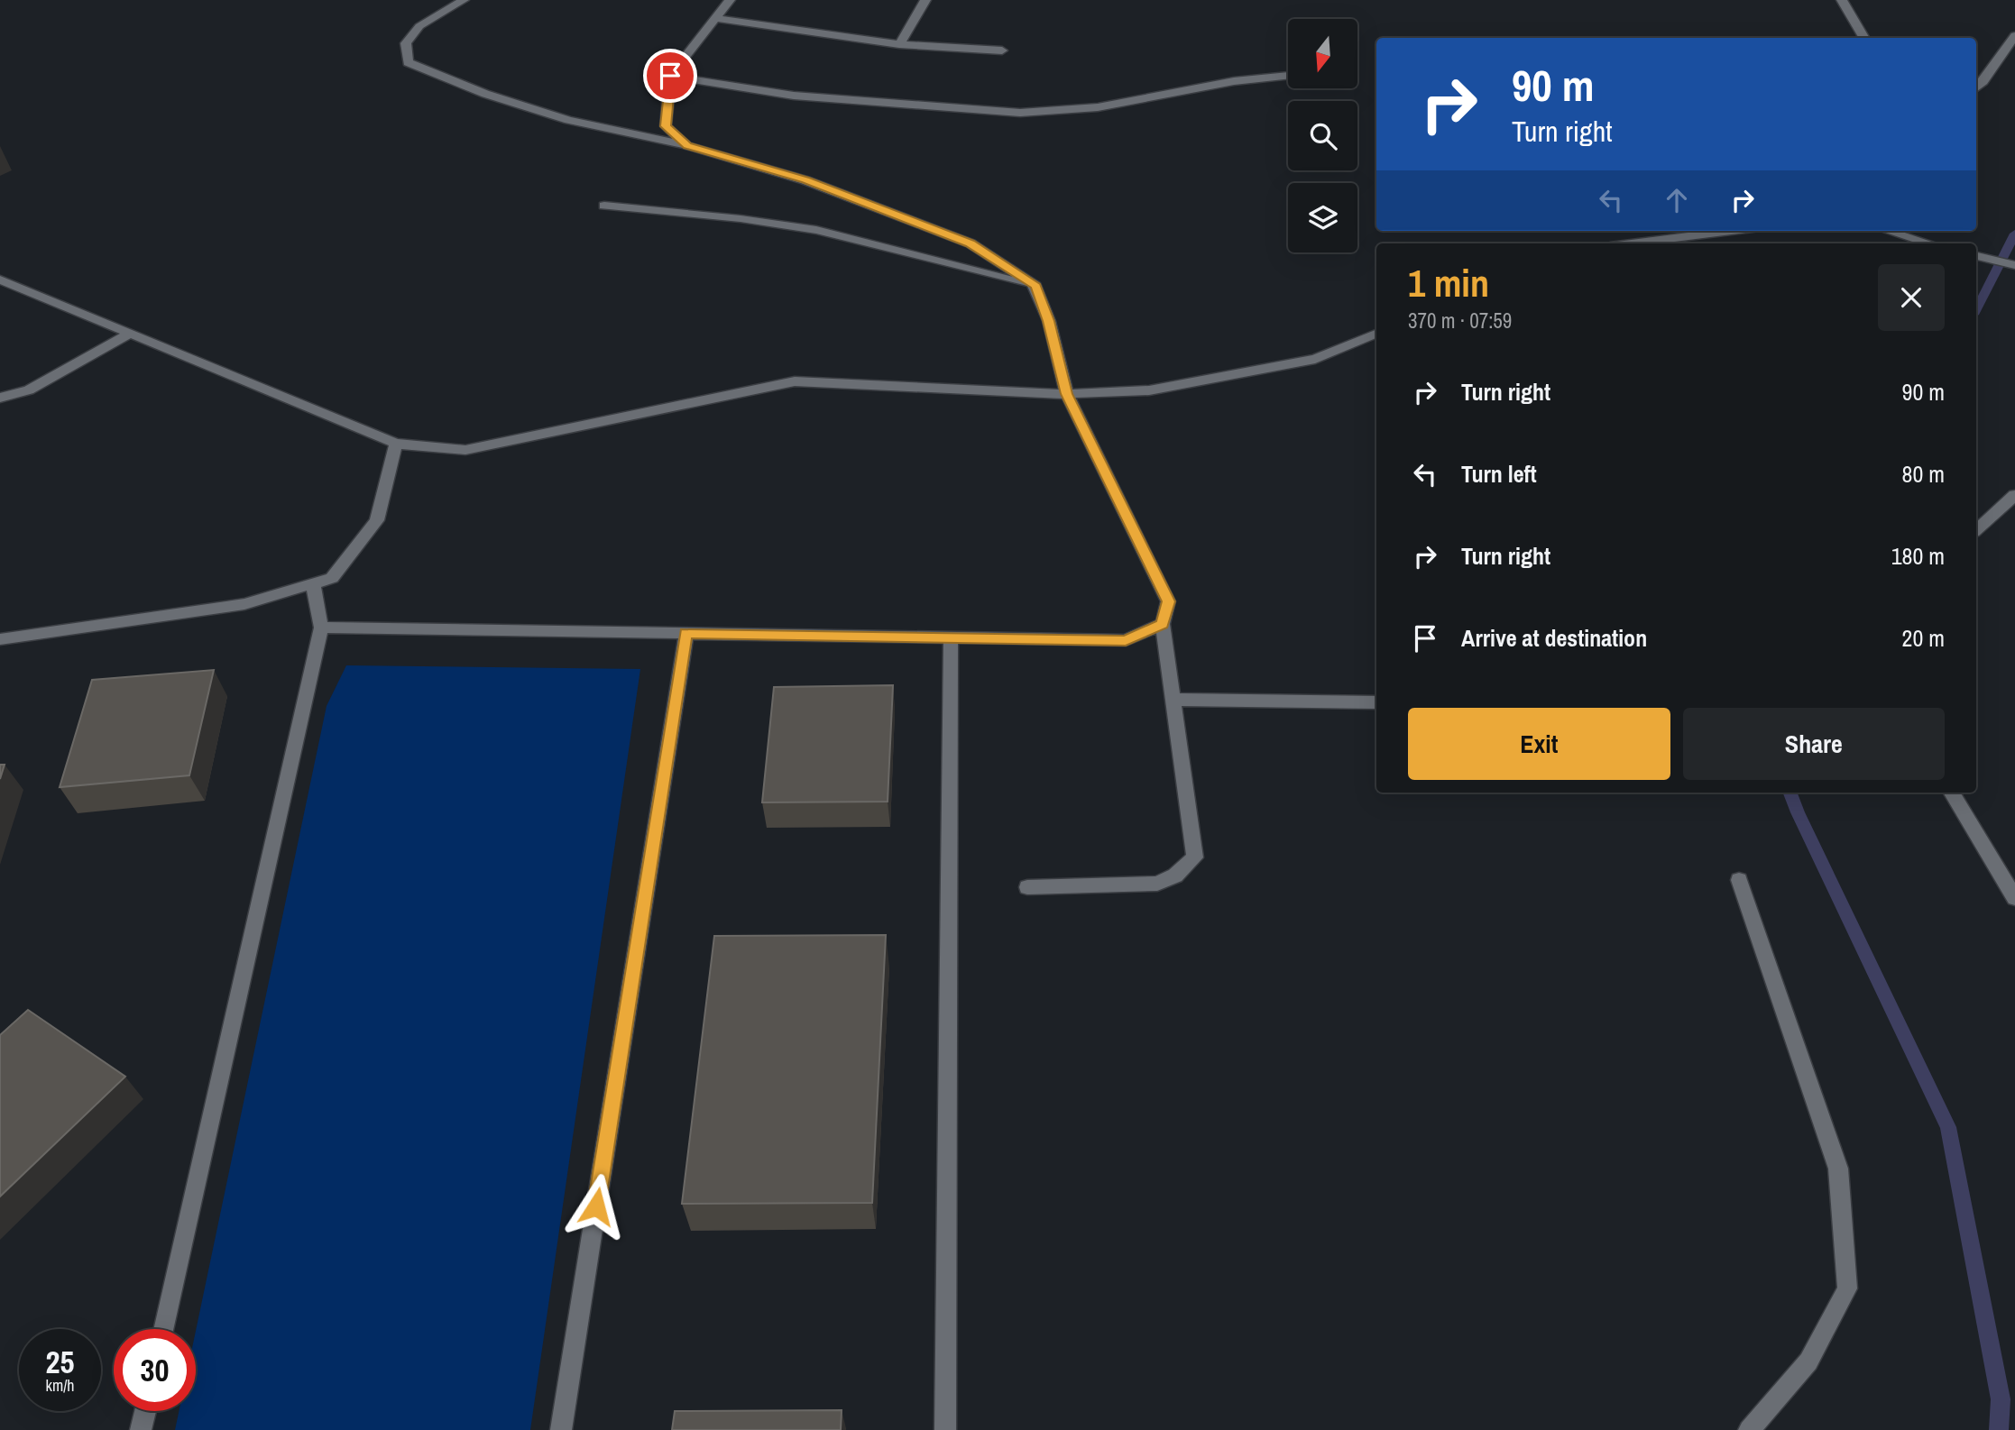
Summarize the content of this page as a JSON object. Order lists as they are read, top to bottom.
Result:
{
  "north": "bottom",
  "page": {
    "turn": ["90 m", "Turn right"],
    "heading": ["1 min", "370 m · 07:59"],
    "list": [
      {
        "name": "Turn right",
        "value": "90 m"
      },
      {
        "name": "Turn left",
        "value": "80 m"
      },
      {
        "name": "Turn right",
        "value": "180 m"
      },
      {
        "name": "Arrive at destination",
        "value": "20 m"
      }
    ],
    "buttons": ["Exit", "Share"],
    "speed": "25 km/h",
    "limit": "30"
  }
}
